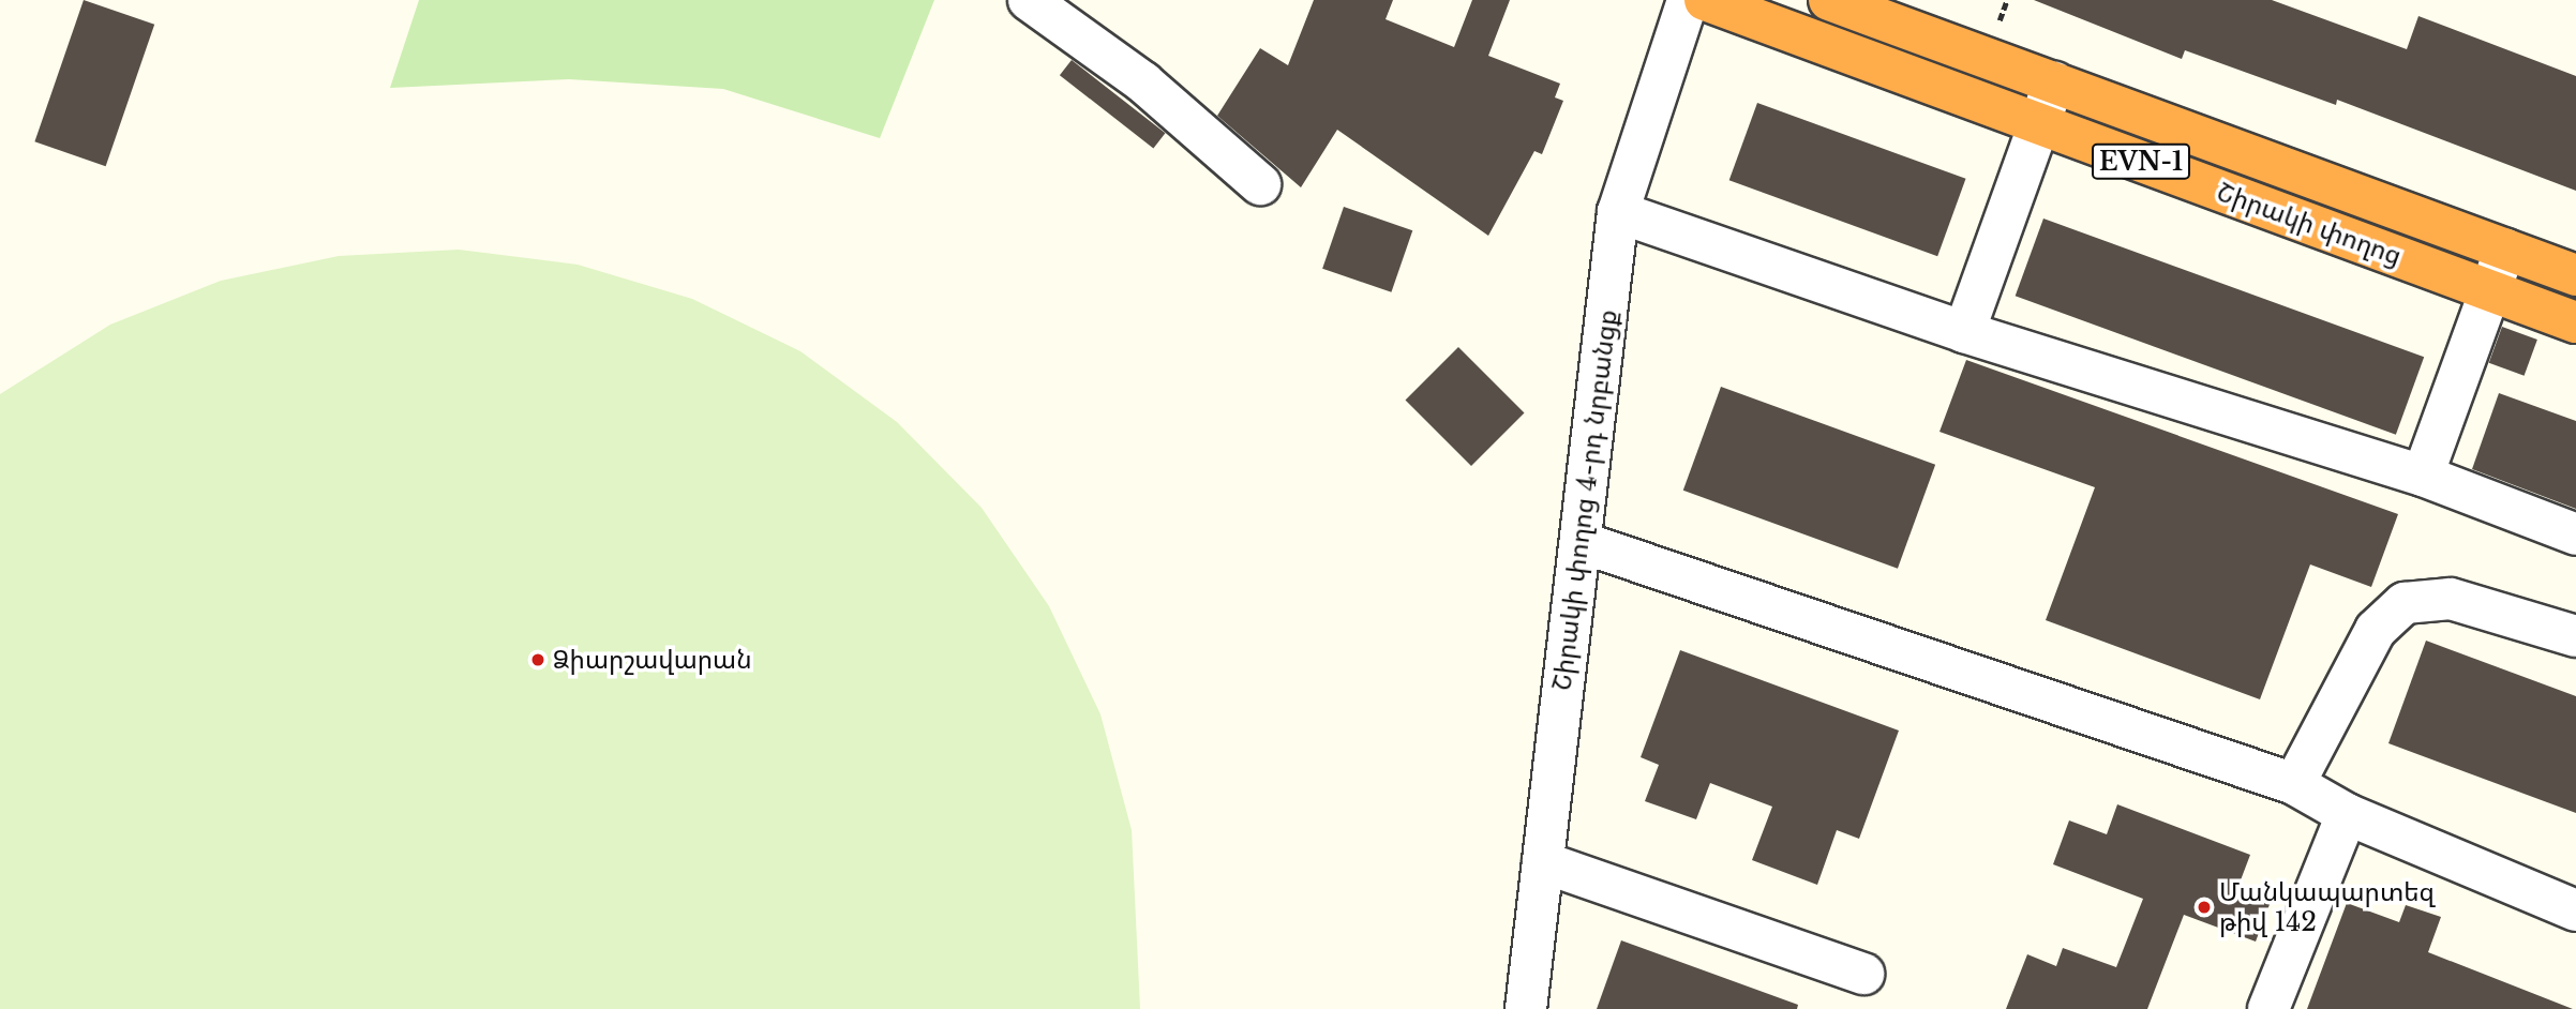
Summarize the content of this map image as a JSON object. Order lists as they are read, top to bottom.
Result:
{
  "streets": {
    "highway": ["EVN-1", "Շիրակի փողոց"],
    "street": ["Շիրակի փողոց 4-րդ նրբանցք"]
  },
  "places": ["Ձիարշավարան", "Մանկապարտեզ թիվ 142"]
}
